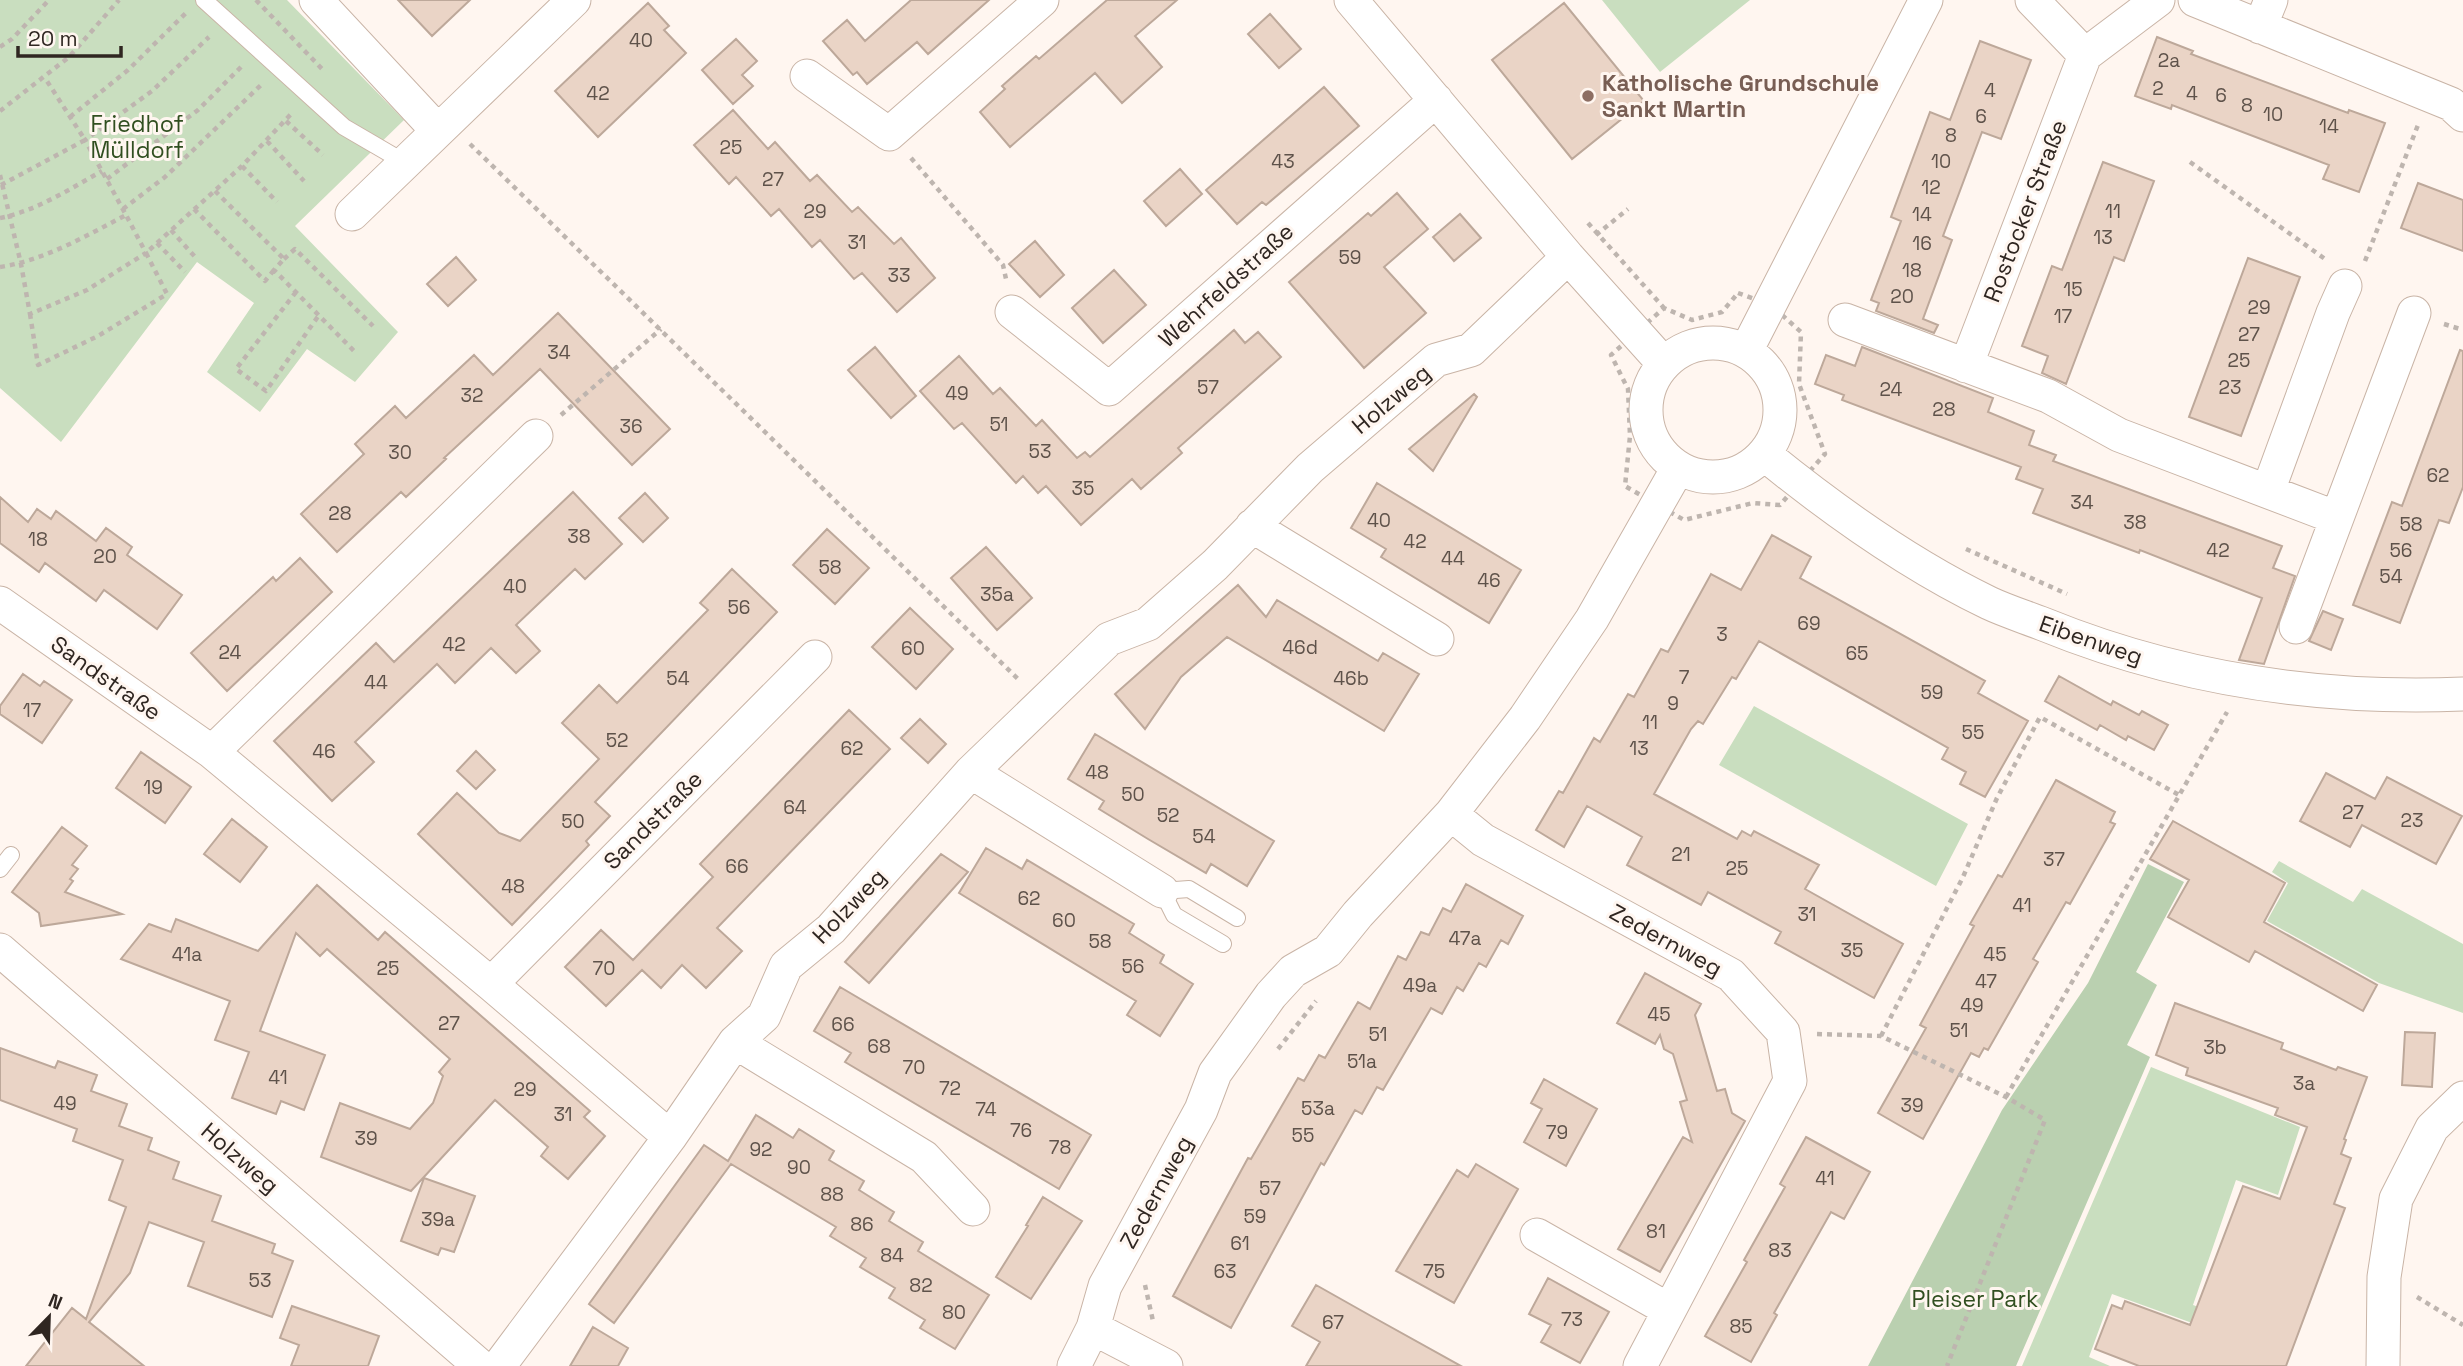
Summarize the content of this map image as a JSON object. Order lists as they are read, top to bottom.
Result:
{
  "streets": {
    "street": [
      "Rostocker Straße",
      "Wehrfeldstraße",
      "Holzweg",
      "Eibenweg",
      "Sandstraße",
      "Zedernweg"
    ]
  },
  "crossings": [
    ["Holzweg", "Sandstraße"],
    ["Eibenweg", "Zedernweg"]
  ],
  "parks": ["Friedhof Mülldorf", "Pleiser Park"],
  "places": ["Katholische Grundschule Sankt Martin"],
  "house_numbers": [
    "40",
    "2a",
    "2",
    "4",
    "42",
    "4",
    "6",
    "8",
    "10",
    "6",
    "14",
    "8",
    "25",
    "43",
    "10",
    "27",
    "12",
    "29",
    "11",
    "14",
    "13",
    "31",
    "16",
    "59",
    "18",
    "33",
    "15",
    "20",
    "29",
    "17",
    "27",
    "34",
    "25",
    "57",
    "23",
    "24",
    "49",
    "32",
    "28",
    "51",
    "36",
    "53",
    "30",
    "62",
    "35",
    "34",
    "28",
    "40",
    "38",
    "58",
    "38",
    "18",
    "42",
    "42",
    "56",
    "20",
    "44",
    "58",
    "54",
    "46",
    "40",
    "35a",
    "56",
    "69",
    "3",
    "42",
    "46d",
    "60",
    "24",
    "65",
    "7",
    "54",
    "46b",
    "44",
    "59",
    "9",
    "17",
    "11",
    "55",
    "52",
    "62",
    "13",
    "46",
    "48",
    "19",
    "50",
    "64",
    "27",
    "52",
    "23",
    "50",
    "54",
    "21",
    "37",
    "66",
    "25",
    "48",
    "62",
    "41",
    "31",
    "60",
    "47a",
    "58",
    "35",
    "41a",
    "45",
    "56",
    "25",
    "70",
    "47",
    "49a",
    "49",
    "45",
    "27",
    "66",
    "51",
    "51",
    "68",
    "3b",
    "51a",
    "70",
    "41",
    "3a",
    "72",
    "29",
    "49",
    "39",
    "53a",
    "74",
    "31",
    "76",
    "79",
    "55",
    "39",
    "78",
    "92",
    "90",
    "41",
    "57",
    "88",
    "59",
    "39a",
    "86",
    "81",
    "61",
    "83",
    "84",
    "63",
    "75",
    "53",
    "82",
    "80",
    "73",
    "67",
    "85"
  ],
  "scale_bar": "20 m",
  "north": "top right"
}
